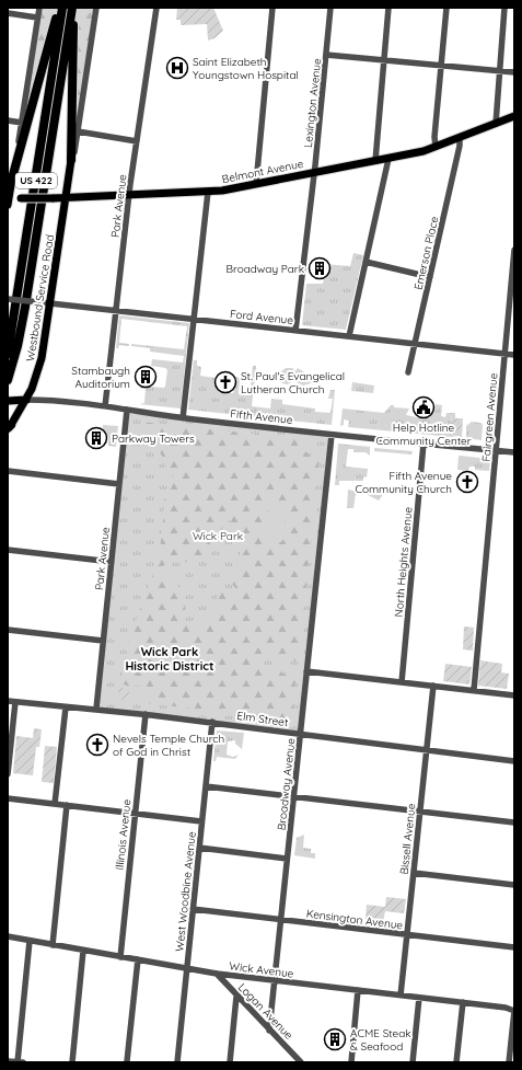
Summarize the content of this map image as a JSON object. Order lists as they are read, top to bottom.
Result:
{
  "streets": {
    "highway": ["US 422"],
    "main road": ["Belmont Avenue", "Westbound Service Road", "Fifth Avenue"],
    "street": [
      "Lexington Avenue",
      "Park Avenue",
      "Emerson Place",
      "Ford Avenue",
      "Fairgreen Avenue",
      "North Heights Avenue",
      "Elm Street",
      "Broadway Avenue",
      "Illinois Avenue",
      "Bissell Avenue",
      "West Woodbine Avenue",
      "Kensington Avenue",
      "Wick Avenue",
      "Logan Avenue"
    ]
  },
  "crossings": [
    ["Lexington Avenue", "Belmont Avenue"],
    ["Lexington Avenue", "Ford Avenue"],
    ["Belmont Avenue", "Park Avenue"],
    ["Belmont Avenue", "Emerson Place"],
    ["Belmont Avenue", "Westbound Service Road"],
    ["Park Avenue", "Ford Avenue"],
    ["Park Avenue", "Fifth Avenue"],
    ["Park Avenue", "Elm Street"],
    ["Emerson Place", "Ford Avenue"],
    ["Westbound Service Road", "Ford Avenue"],
    ["Westbound Service Road", "Fifth Avenue"],
    ["Ford Avenue", "Fairgreen Avenue"],
    ["Fifth Avenue", "Fairgreen Avenue"],
    ["Fifth Avenue", "North Heights Avenue"],
    ["Fifth Avenue", "Broadway Avenue"],
    ["Elm Street", "Broadway Avenue"],
    ["Elm Street", "Illinois Avenue"],
    ["Elm Street", "Bissell Avenue"],
    ["Elm Street", "West Woodbine Avenue"],
    ["Broadway Avenue", "Kensington Avenue"],
    ["Broadway Avenue", "Wick Avenue"],
    ["Broadway Avenue", "Logan Avenue"],
    ["Illinois Avenue", "Wick Avenue"],
    ["Bissell Avenue", "Kensington Avenue"],
    ["Bissell Avenue", "Wick Avenue"],
    ["West Woodbine Avenue", "Kensington Avenue"],
    ["West Woodbine Avenue", "Wick Avenue"],
    ["Wick Avenue", "Logan Avenue"]
  ],
  "districts": ["Wick Park Historic District"],
  "parks": ["Wick Park"],
  "places": {
    "hospital": ["Saint Elizabeth Youngstown Hospital"],
    "building": [
      "Broadway Park",
      "Stambaugh Auditorium",
      "Parkway Towers",
      "ACME Steak & Seafood"
    ],
    "church": ["St. Paul's Evangelical Lutheran Church", "Fifth Avenue Community Church", "Nevels Temple Church of God in Christ"],
    "public building": ["Help Hotline Community Center"]
  }
}
